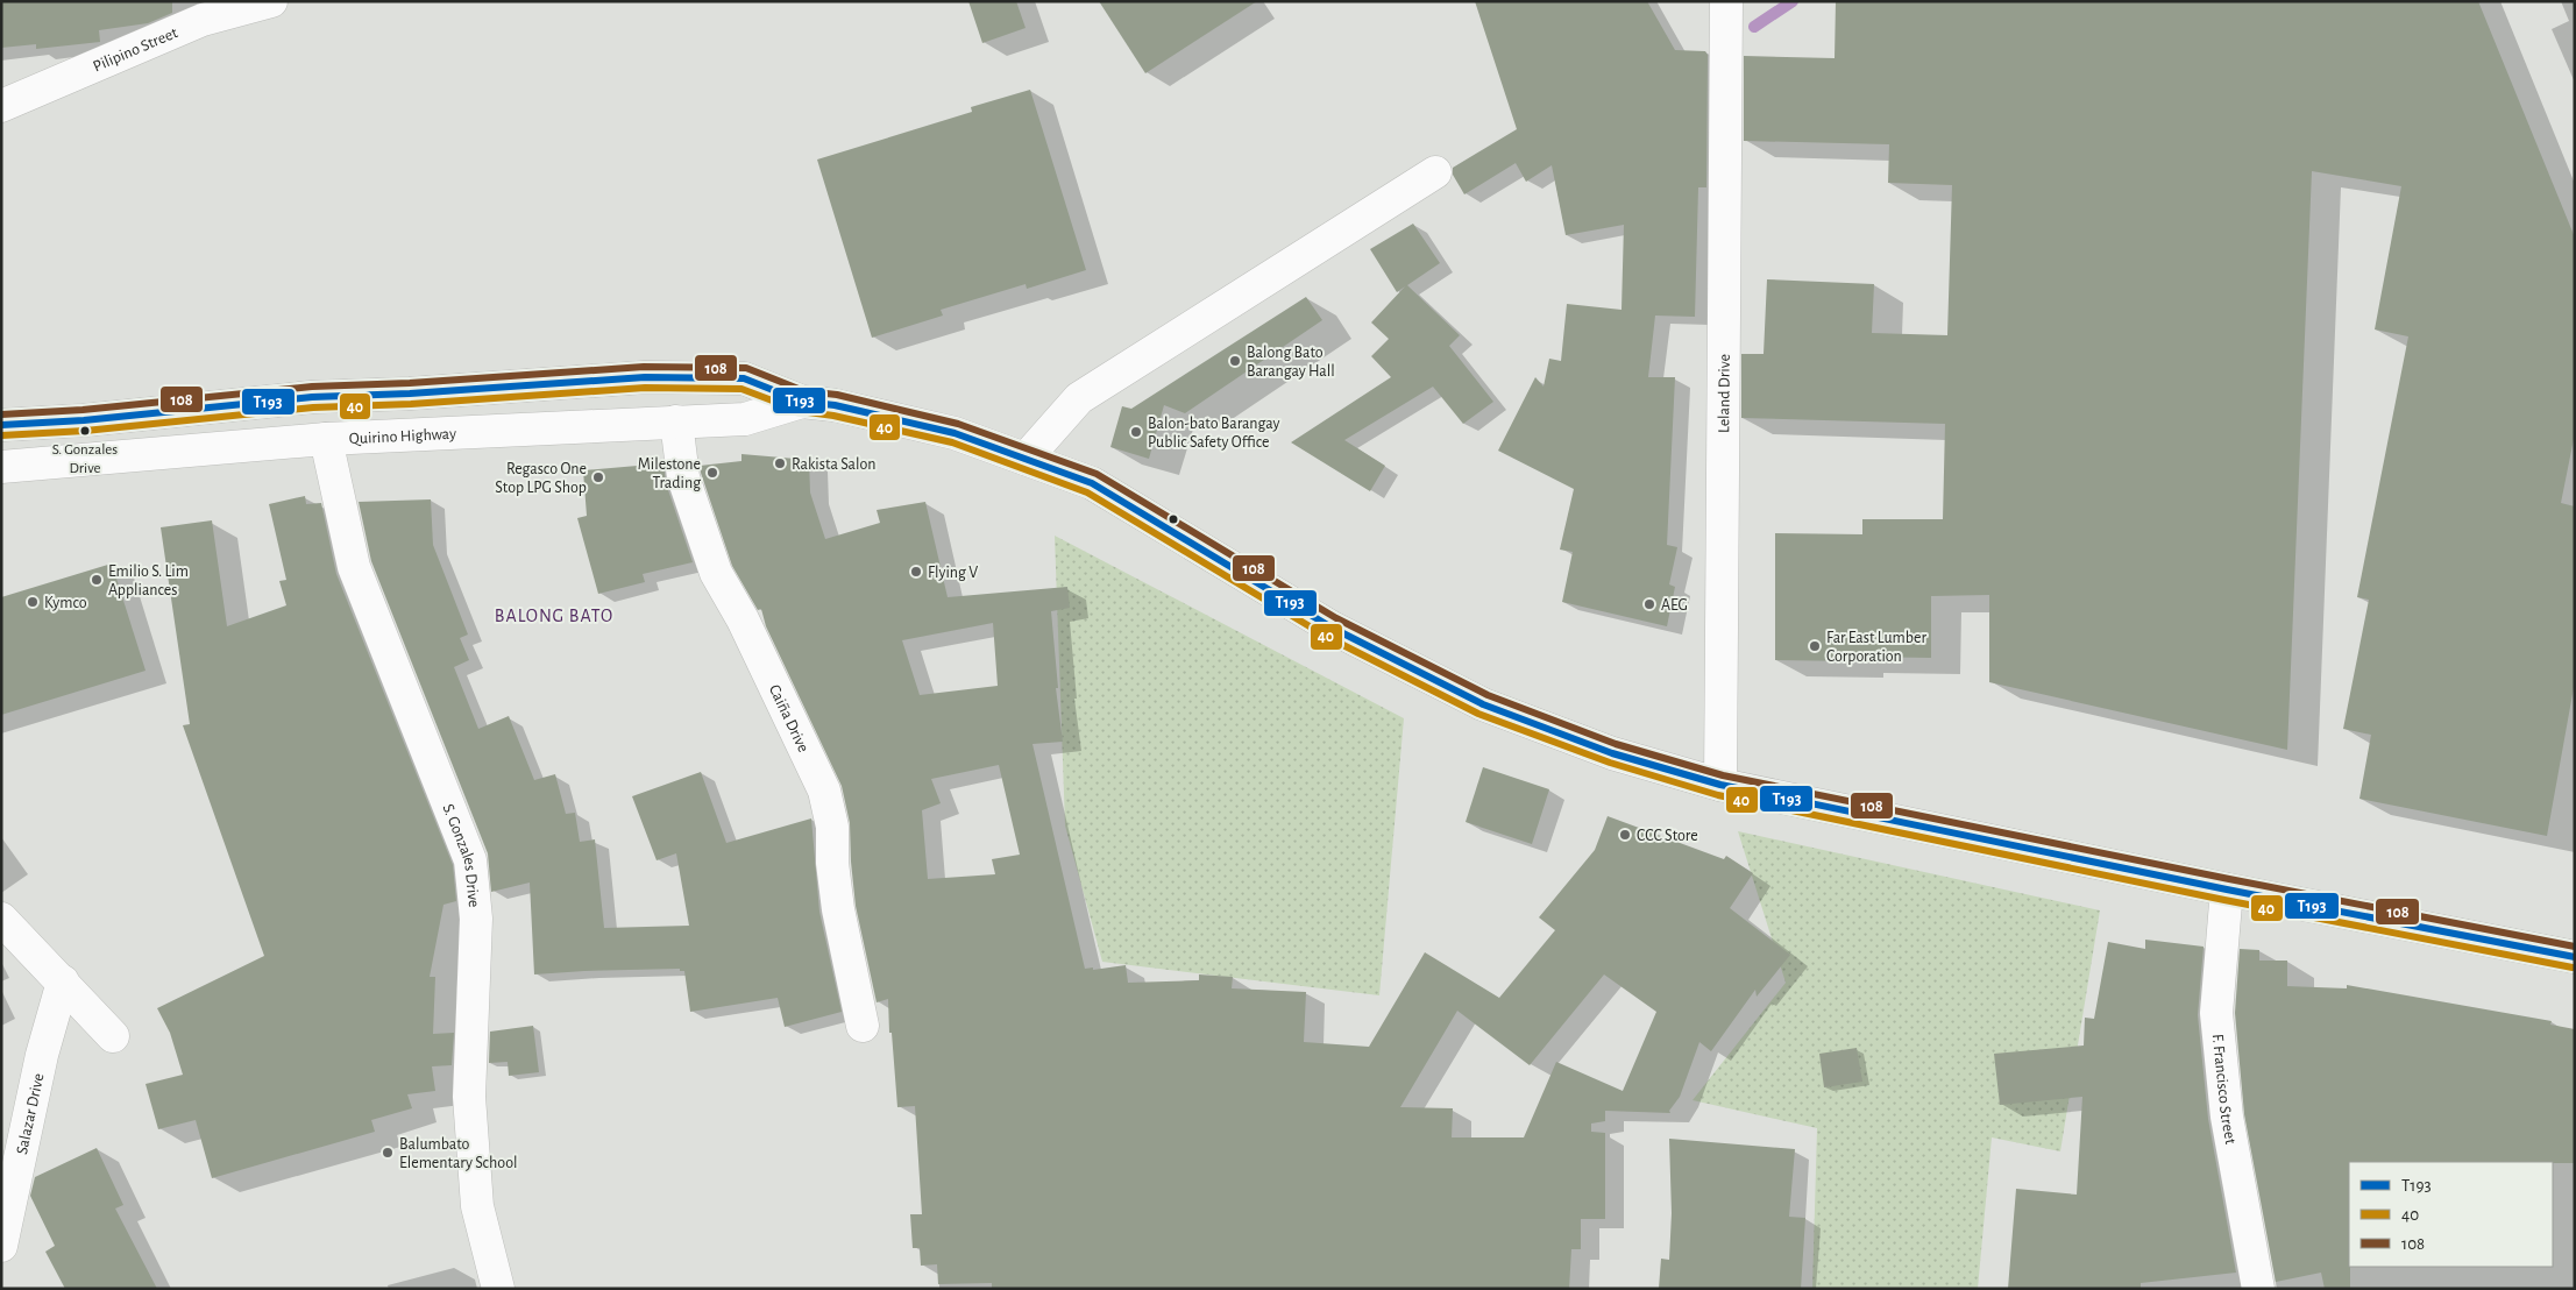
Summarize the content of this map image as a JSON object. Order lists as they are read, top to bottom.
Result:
{
  "streets": {
    "street": [
      "Pilipino Street",
      "Leland Drive",
      "Quirino Highway",
      "Caiña Drive",
      "S. Gonzales Drive",
      "F. Francisco Street",
      "Salazar Drive"
    ]
  },
  "crossings": [
    ["Leland Drive", "Quirino Highway"],
    ["Quirino Highway", "Caiña Drive"],
    ["Quirino Highway", "S. Gonzales Drive"],
    ["Quirino Highway", "F. Francisco Street"]
  ],
  "districts": ["BALONG BATO"],
  "places": [
    "Balong Bato Barangay Hall",
    "S. Gonzales Drive",
    "Balon-bato Barangay Public Safety Office",
    "Rakista Salon",
    "Milestone Trading",
    "Regasco One Stop LPG Shop",
    "Flying V",
    "Emilio S. Lim Appliances",
    "Kymco",
    "AEG",
    "Far East Lumber Corporation",
    "CCC Store",
    "Balumbato Elementary School"
  ],
  "lines": ["transit line 108", "transit line T193", "transit line 40"],
  "legend": ["T193", "40", "108"]
}
